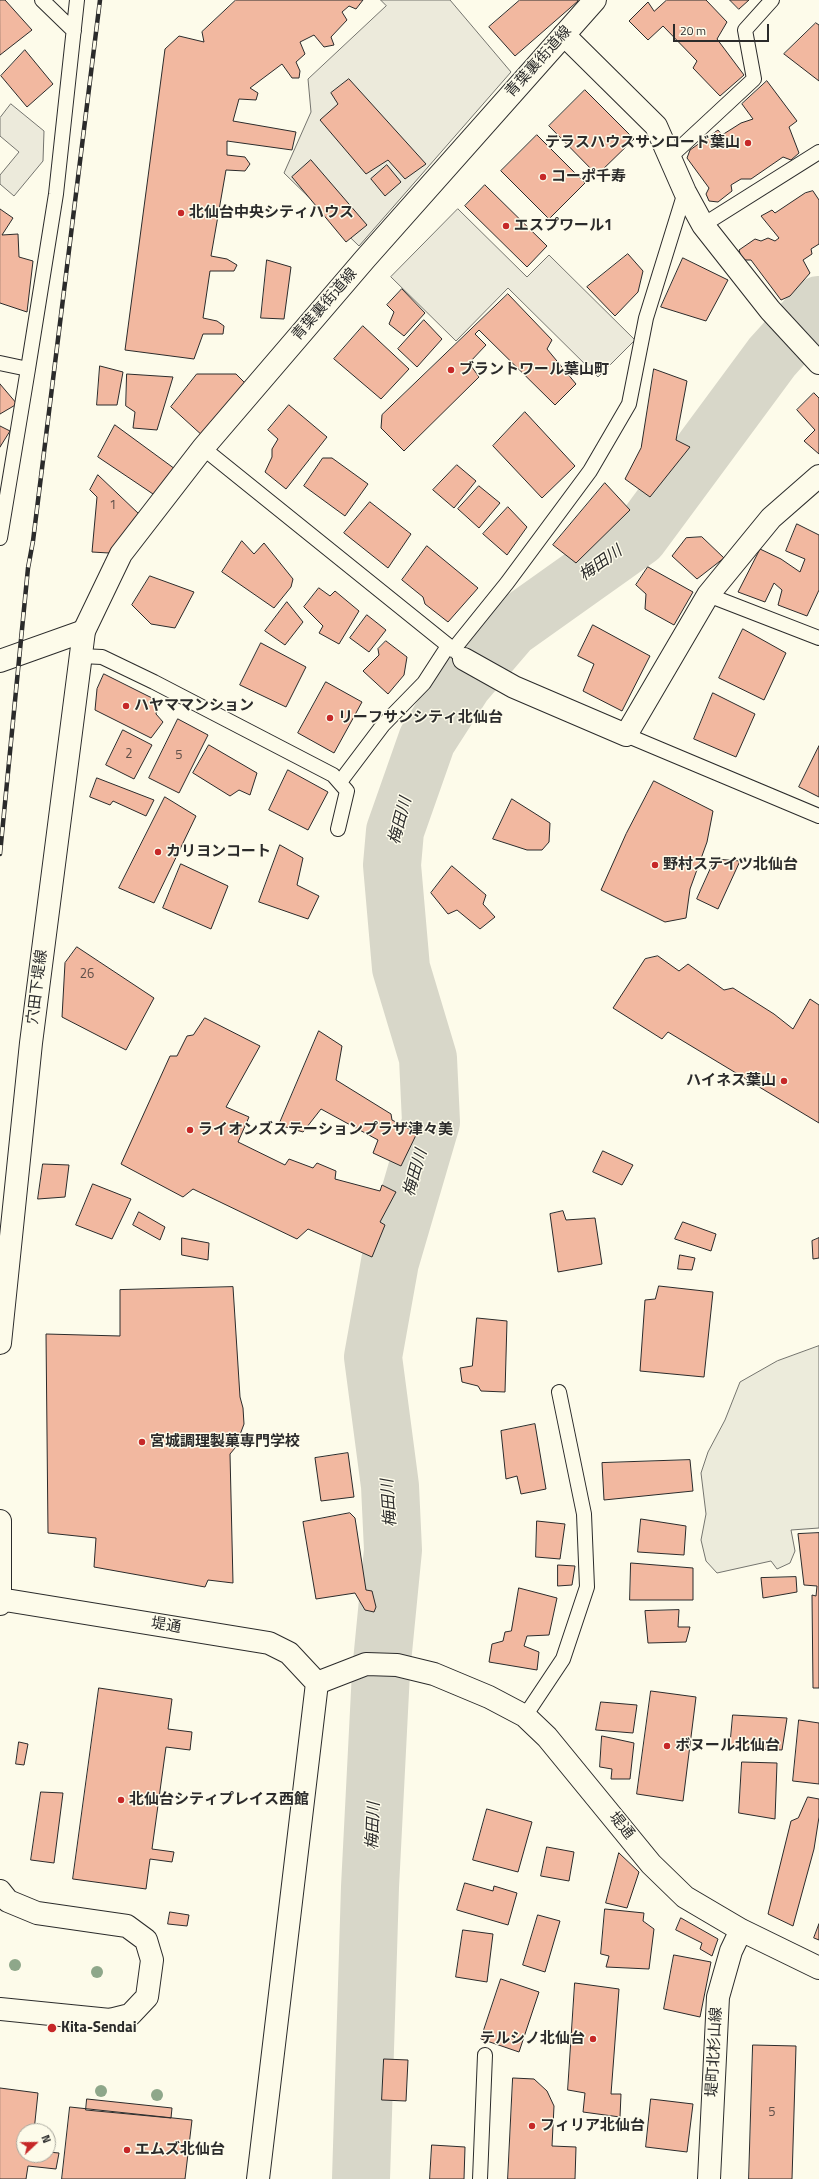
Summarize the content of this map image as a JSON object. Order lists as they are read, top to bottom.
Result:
{
  "streets": {
    "street": [
      "青葉裏街道線",
      "穴田下堤線",
      "堤通",
      "堤町北杉山線"
    ]
  },
  "crossings": [
    ["青葉裏街道線", "穴田下堤線"],
    ["堤通", "堤町北杉山線"]
  ],
  "water": ["梅田川"],
  "places": [
    "テラスハウスサンロード葉山",
    "コーポ千寿",
    "北仙台中央シティハウス",
    "エスプワール1",
    "ブラントワール葉山町",
    "ハヤママンション",
    "リーフサンシティ北仙台",
    "カリヨンコート",
    "野村ステイツ北仙台",
    "ハイネス葉山",
    "ライオンズステーションプラザ津々美",
    "宮城調理製菓専門学校",
    "ボヌール北仙台",
    "北仙台シティプレイス西館",
    "Kita-Sendai",
    "テルシノ北仙台",
    "フィリア北仙台",
    "エムズ北仙台"
  ],
  "house_numbers": [
    "1",
    "2",
    "5",
    "26",
    "5"
  ],
  "scale_bar": "20 m",
  "north": "right"
}
